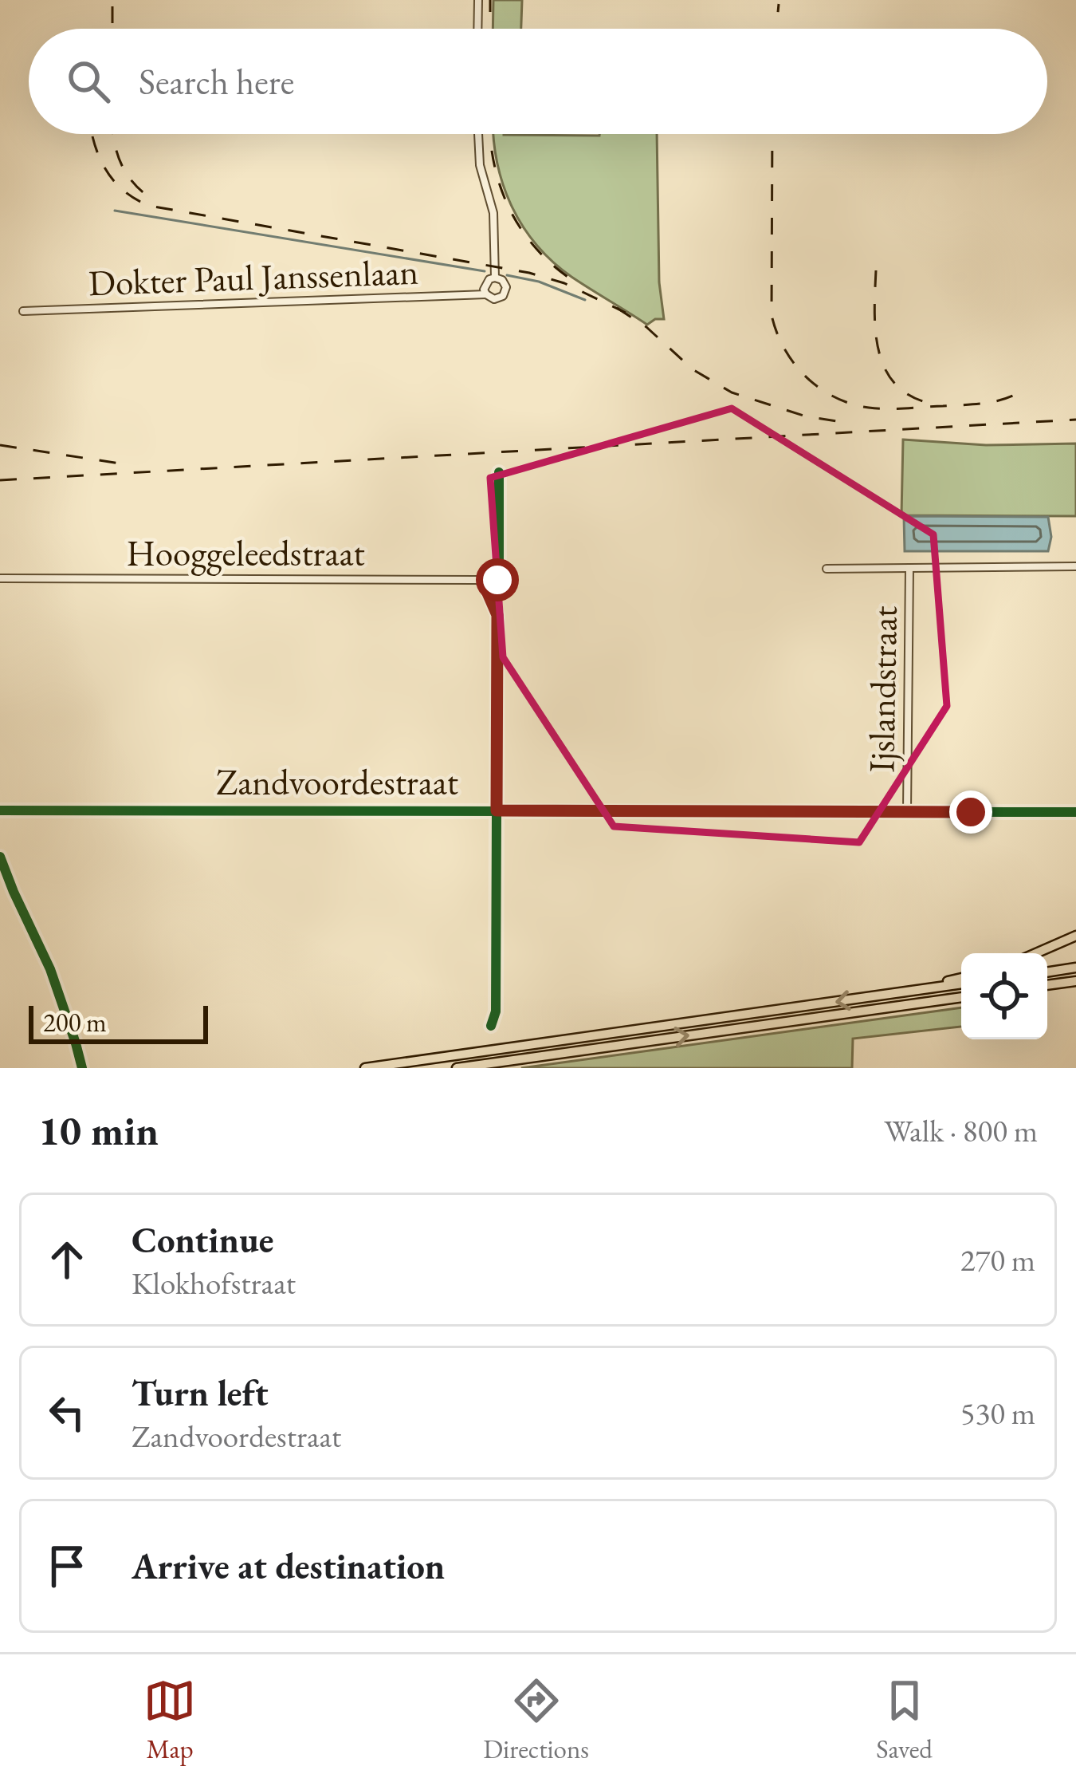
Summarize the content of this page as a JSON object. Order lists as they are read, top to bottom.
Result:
{
  "streets": {
    "main road": ["Zandvoordestraat"],
    "street": ["Dokter Paul Janssenlaan", "Hooggeleedstraat", "Ijslandstraat"]
  },
  "crossings": [
    ["Ijslandstraat", "Zandvoordestraat"]
  ],
  "scale_bar": "200 m",
  "page": {
    "search": "Search here",
    "scale": "200 m",
    "heading": ["10 min", "Walk · 800 m"],
    "list": [
      ["Continue", "Klokhofstraat", "270 m"],
      ["Turn left", "Zandvoordestraat", "530 m"],
      "Arrive at destination"
    ],
    "nav": ["Map", "Directions", "Saved"]
  }
}
